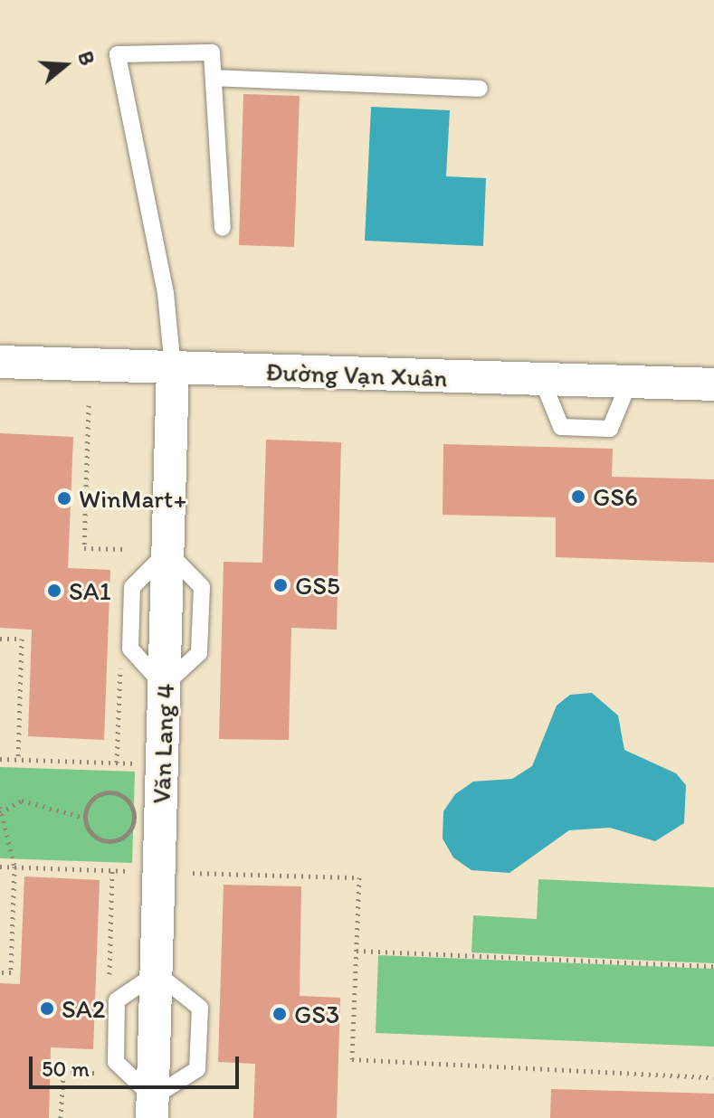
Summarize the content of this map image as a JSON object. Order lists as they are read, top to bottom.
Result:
{
  "streets": {
    "street": ["Đường Vạn Xuân", "Văn Lang 4"]
  },
  "crossings": [
    ["Đường Vạn Xuân", "Văn Lang 4"]
  ],
  "places": [
    "GS6",
    "WinMart+",
    "GS5",
    "SA1",
    "SA2",
    "GS3"
  ],
  "scale_bar": "50 m",
  "north": "right"
}
